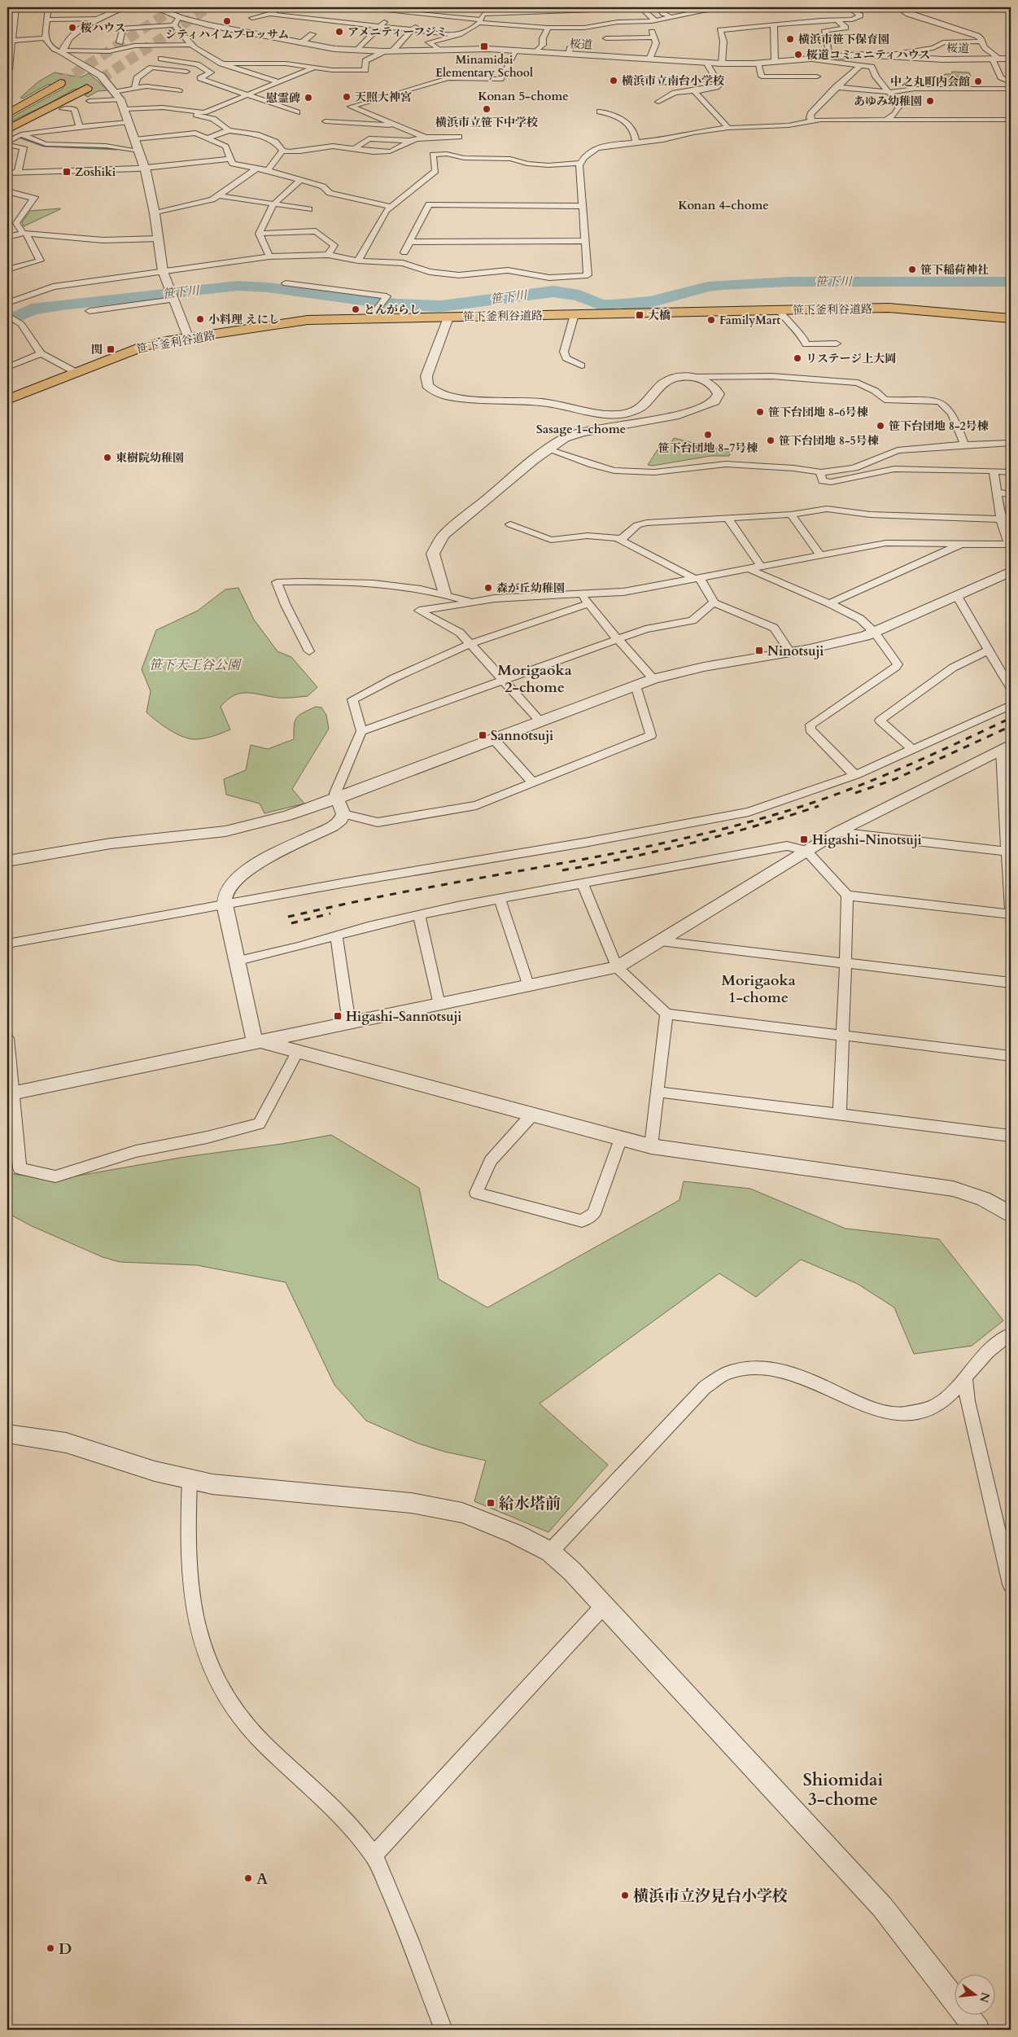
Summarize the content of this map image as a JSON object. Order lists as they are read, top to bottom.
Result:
{
  "streets": {
    "main road": ["笹下釜利谷道路"],
    "street": ["桜道"]
  },
  "districts": [
    "Konan 5-chome",
    "Konan 4-chome",
    "Sasage 1-chome",
    "Morigaoka 2-chome",
    "Morigaoka 1-chome",
    "Shiomidai 3-chome"
  ],
  "water": ["笹下川"],
  "parks": ["笹下天王谷公園"],
  "places": {
    "other": [
      "シティハイムブロッサム",
      "桜ハウス",
      "アメニティーフジミ",
      "横浜市笹下保育園",
      "桜道コミュニティハウス",
      "横浜市立南台小学校",
      "中之丸町内会館",
      "天照大神宮",
      "慰霊碑",
      "あゆみ幼稚園",
      "横浜市立笹下中学校",
      "笹下稲荷神社",
      "とんがらし",
      "小料理 えにし",
      "FamilyMart",
      "リステージ上大岡",
      "笹下台団地 8-6号棟",
      "笹下台団地 8-2号棟",
      "笹下台団地 8-7号棟",
      "笹下台団地 8-5号棟",
      "東樹院幼稚園",
      "森が丘幼稚園",
      "A",
      "横浜市立汐見台小学校",
      "D"
    ],
    "transit": [
      "Minamidai Elementary School",
      "Zoshiki",
      "大橋",
      "関",
      "Ninotsuji",
      "Sannotsuji",
      "Higashi-Ninotsuji",
      "Higashi-Sannotsuji",
      "給水塔前"
    ]
  },
  "north": "right"
}
